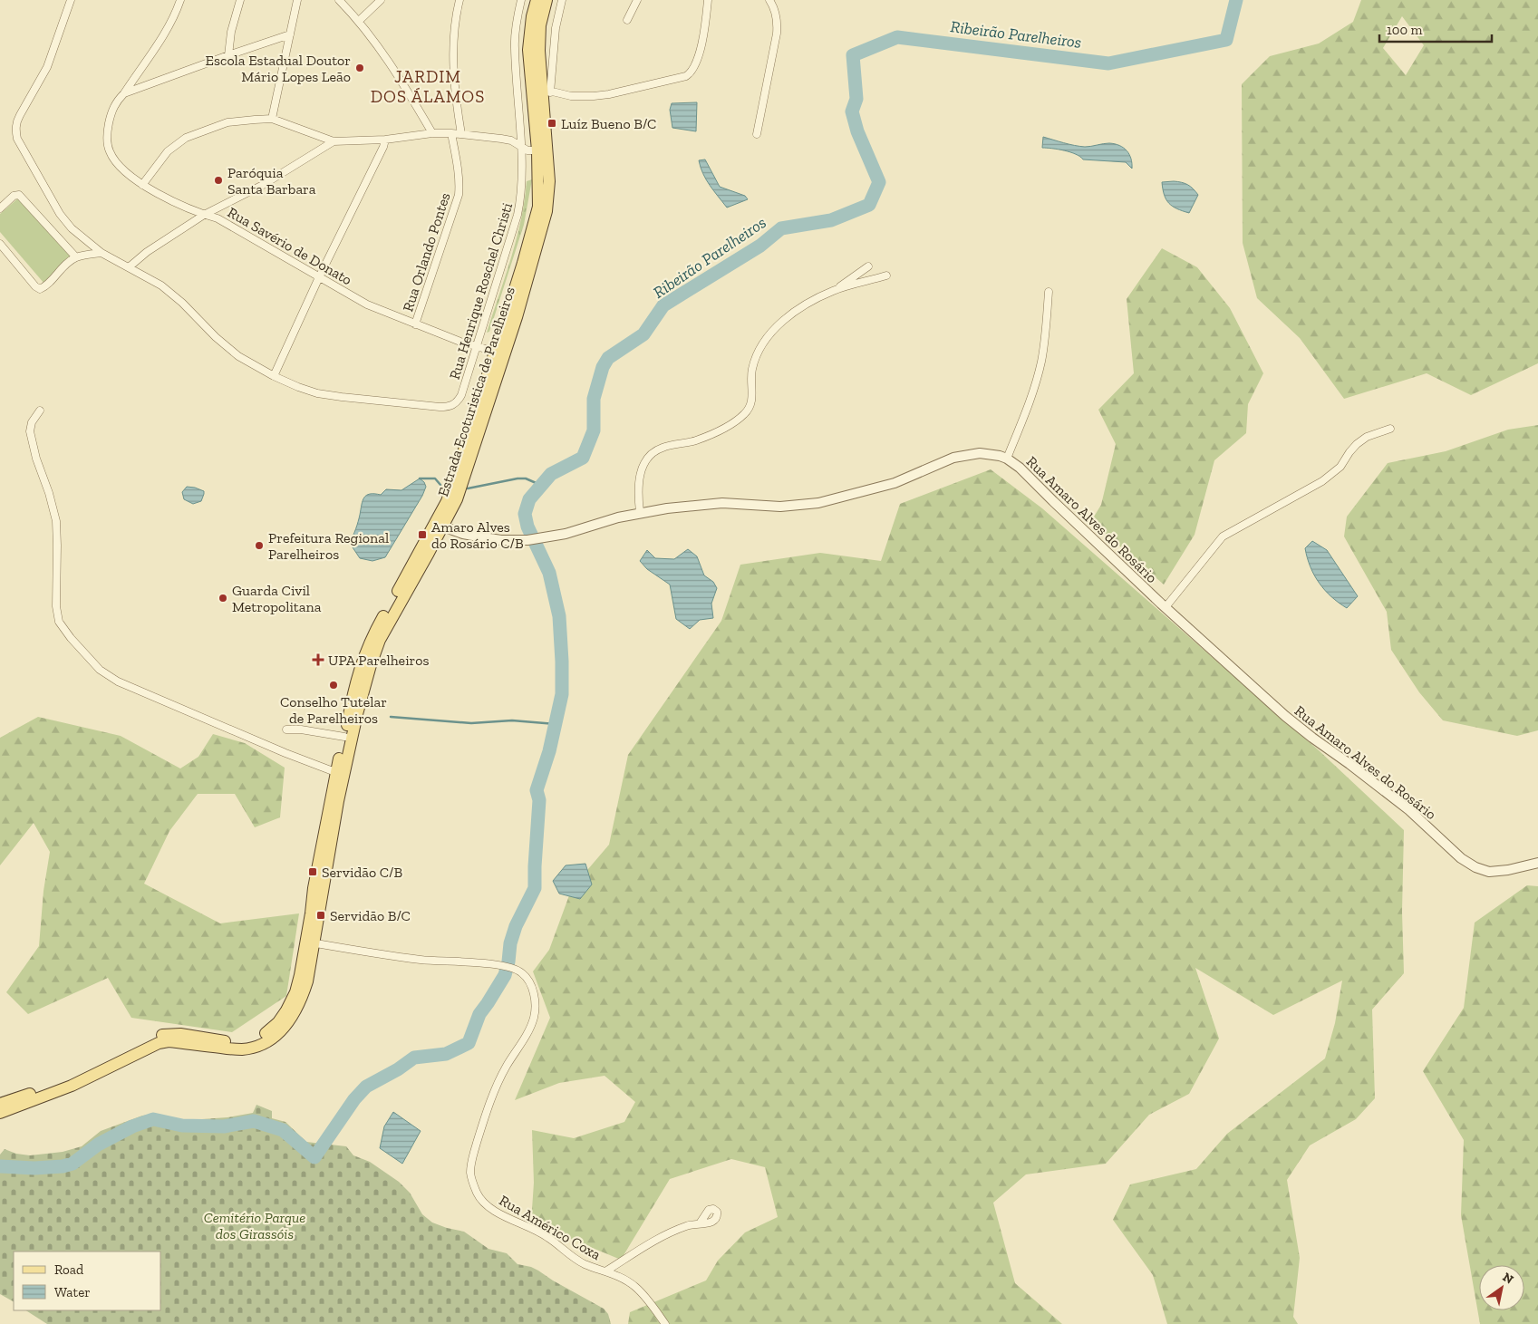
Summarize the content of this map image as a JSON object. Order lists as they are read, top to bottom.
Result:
{
  "streets": {
    "main road": ["Estrada Ecoturistica de Parelheiros"],
    "street": [
      "Rua Savério de Donato",
      "Rua Orlando Pontes",
      "Rua Henrique Roschel Christi",
      "Rua Amaro Alves do Rosário",
      "Rua Américo Coxa"
    ]
  },
  "crossings": [
    ["Rua Savério de Donato", "Rua Orlando Pontes"],
    ["Rua Savério de Donato", "Rua Henrique Roschel Christi"],
    ["Rua Savério de Donato", "Estrada Ecoturistica de Parelheiros"],
    ["Estrada Ecoturistica de Parelheiros", "Rua Amaro Alves do Rosário"],
    ["Estrada Ecoturistica de Parelheiros", "Rua Américo Coxa"]
  ],
  "districts": ["JARDIM DOS ÁLAMOS"],
  "water": ["Ribeirão Parelheiros"],
  "parks": ["Cemitério Parque dos Girassóis"],
  "places": {
    "other": [
      "Escola Estadual Doutor Mário Lopes Leão",
      "Paróquia Santa Barbara",
      "Prefeitura Regional Parelheiros",
      "Guarda Civil Metropolitana",
      "Conselho Tutelar de Parelheiros"
    ],
    "transit": [
      "Luíz Bueno B/C",
      "Amaro Alves do Rosário C/B",
      "Servidão C/B",
      "Servidão B/C"
    ],
    "health": ["UPA Parelheiros"]
  },
  "legend": ["Road", "Water"],
  "scale_bar": "100 m",
  "north": "top right"
}
